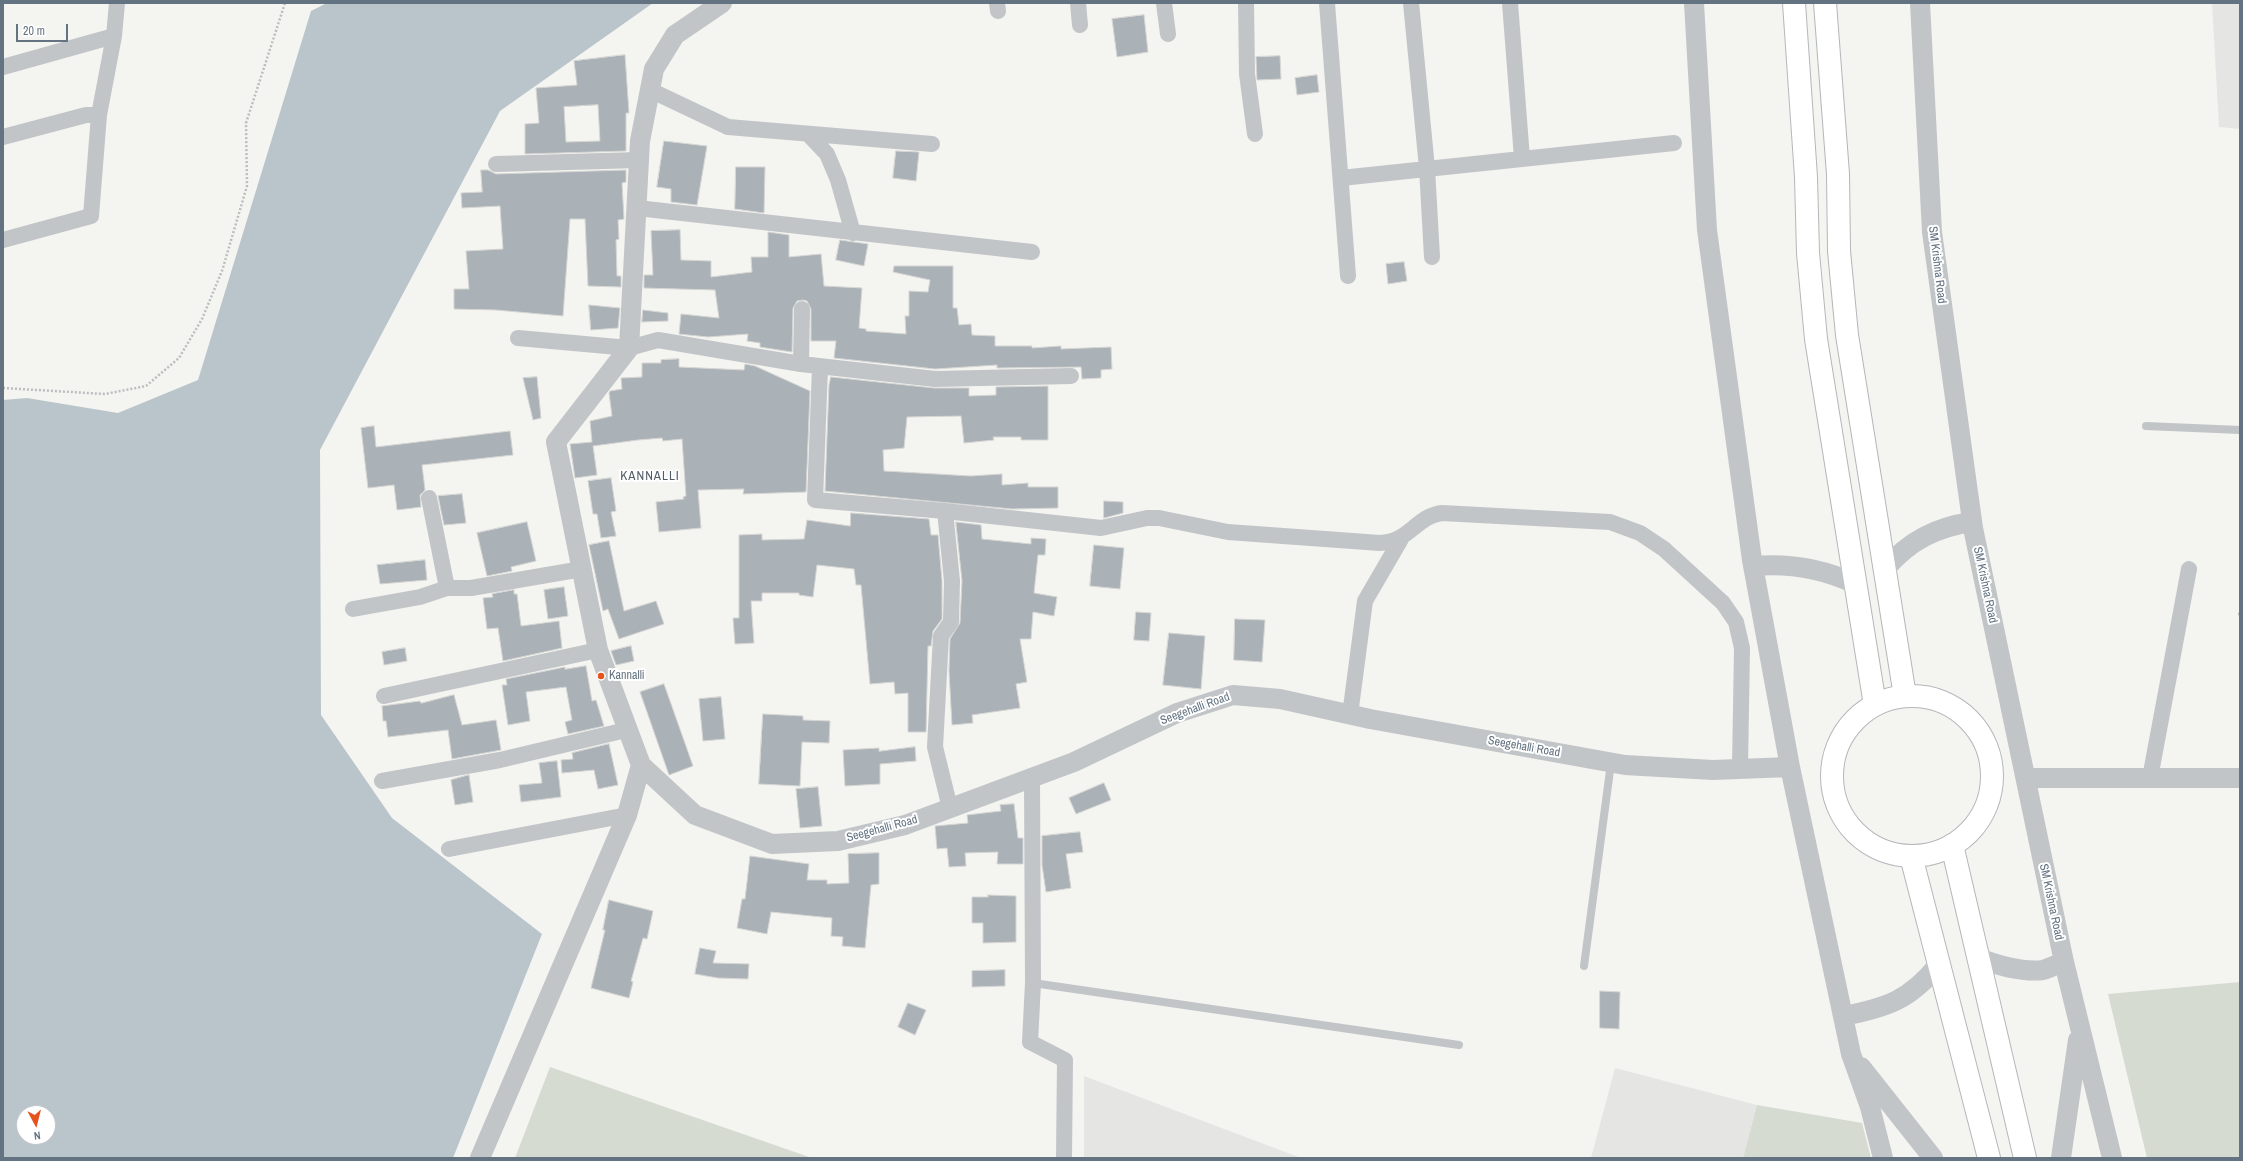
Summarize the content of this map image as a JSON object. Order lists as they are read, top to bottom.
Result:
{
  "streets": {
    "street": ["SM Krishna Road", "Seegehalli Road"]
  },
  "districts": ["KANNALLI"],
  "places": ["Kannalli"],
  "scale_bar": "20 m",
  "north": "bottom"
}
